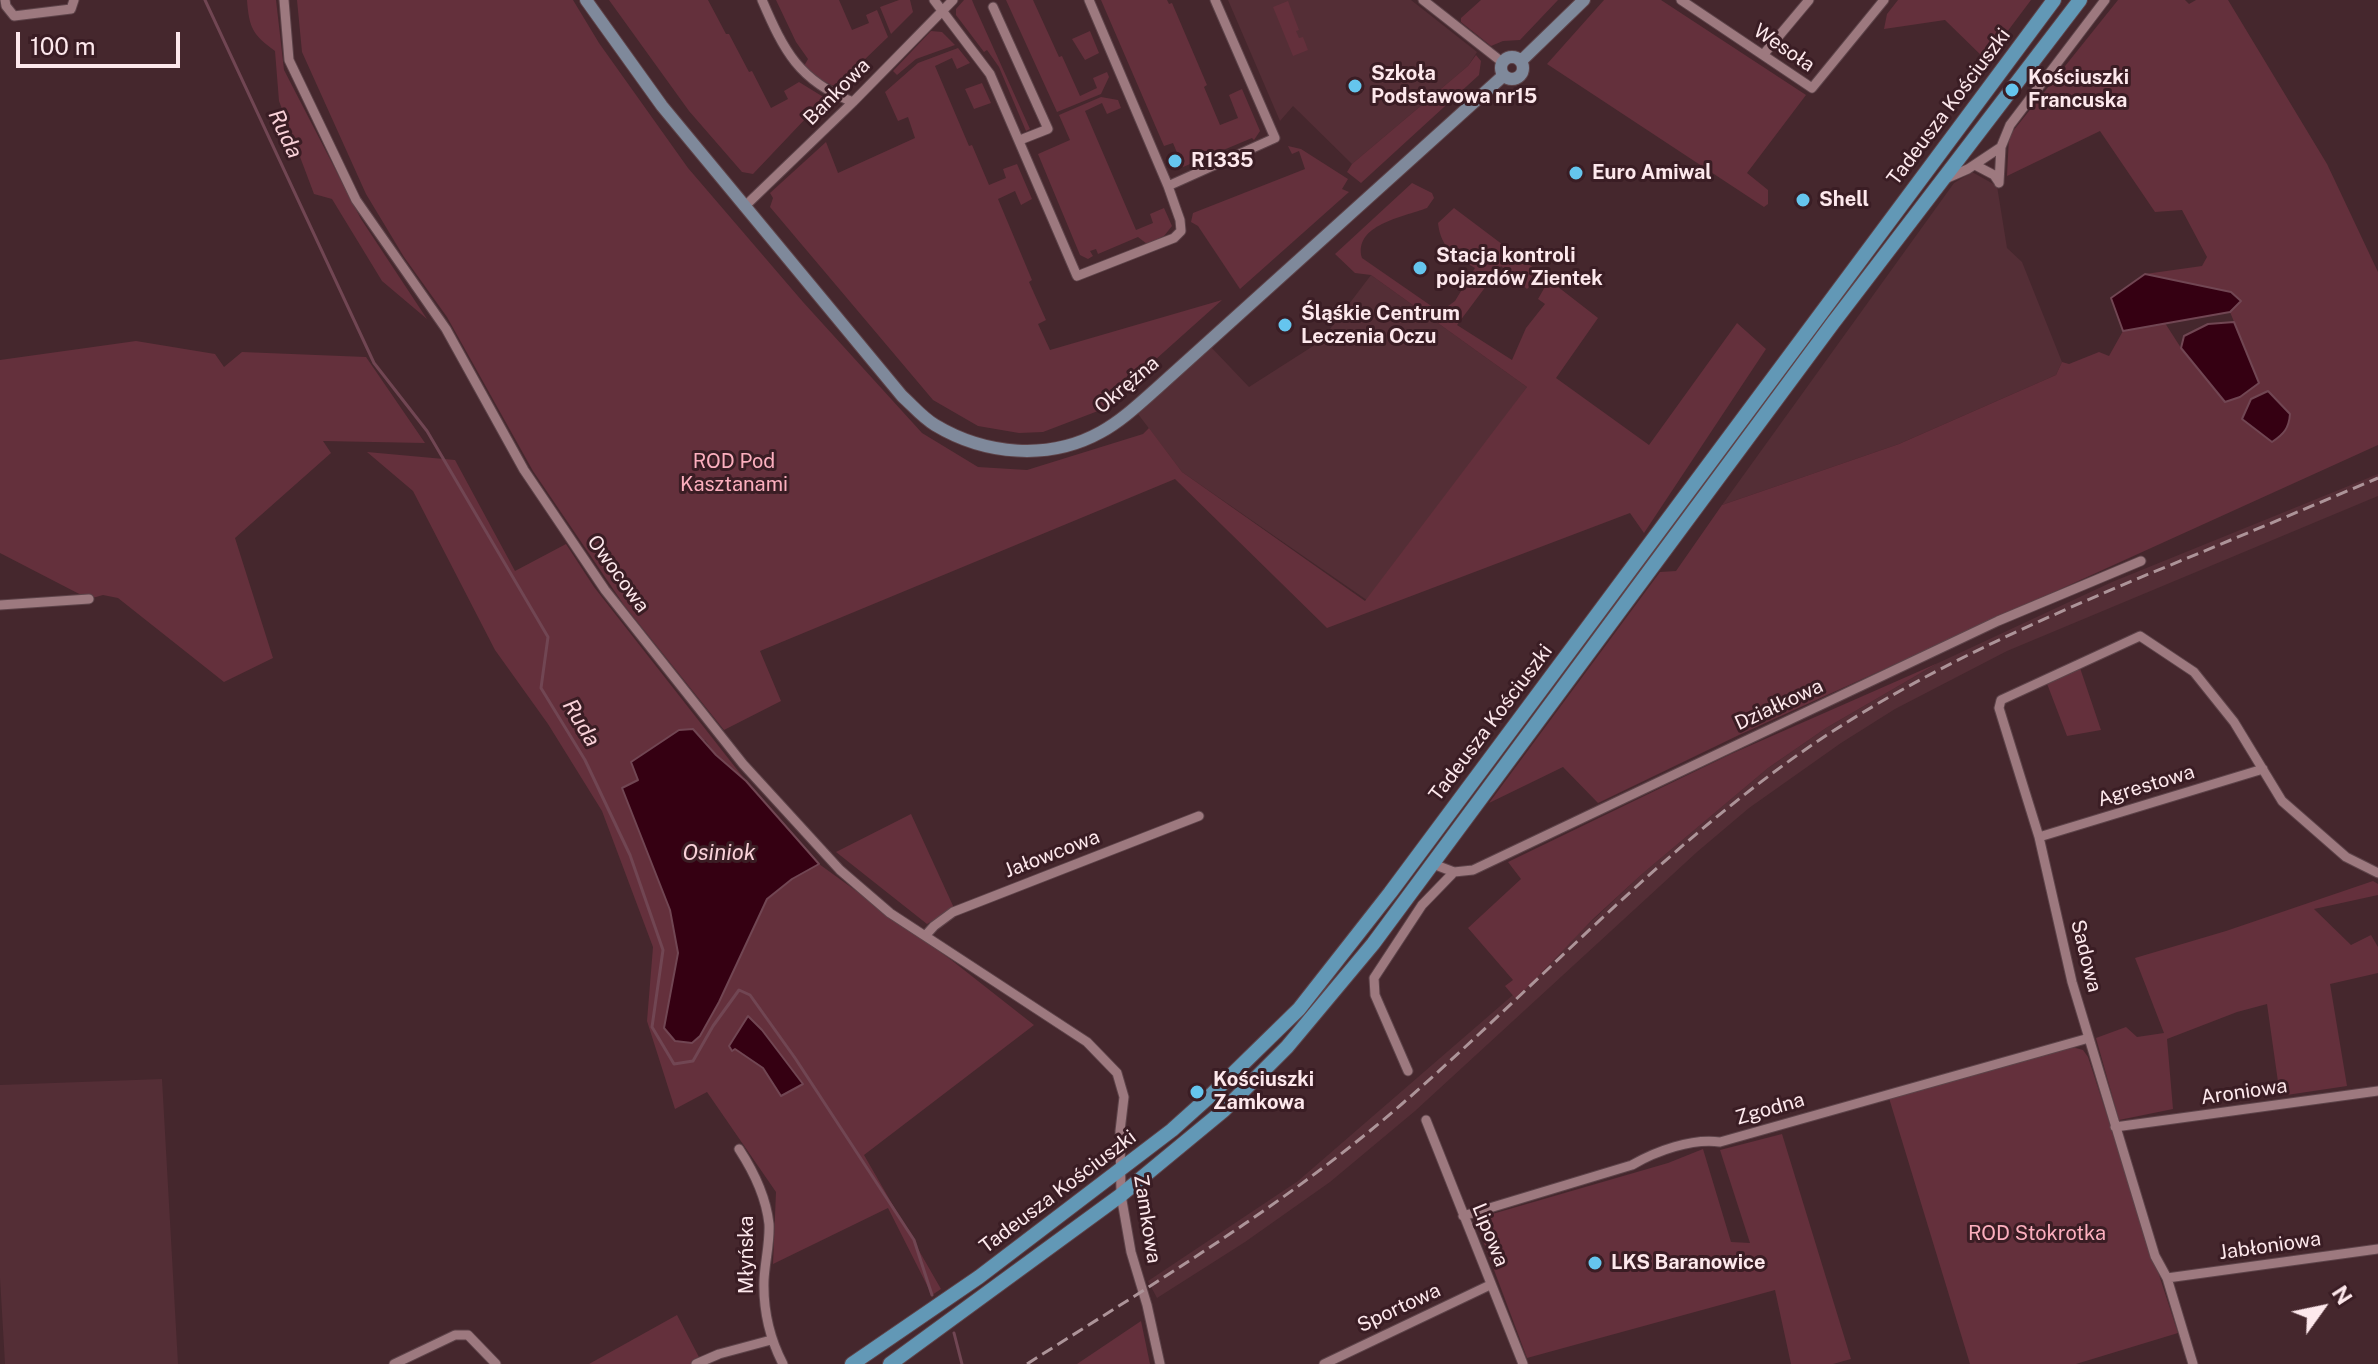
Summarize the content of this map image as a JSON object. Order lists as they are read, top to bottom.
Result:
{
  "streets": {
    "main road": ["Tadeusza Kościuszki"],
    "street": [
      "Wesoła",
      "Bankowa",
      "Okrężna",
      "Owocowa",
      "Działkowa",
      "Agrestowa",
      "Jałowcowa",
      "Sadowa",
      "Aroniowa",
      "Zgodna",
      "Zamkowa",
      "Lipowa",
      "Jabłoniowa",
      "Młyńska",
      "Sportowa"
    ]
  },
  "crossings": [
    ["Bankowa", "Okrężna"],
    ["Tadeusza Kościuszki", "Zamkowa"],
    ["Owocowa", "Jałowcowa"],
    ["Owocowa", "Zamkowa"],
    ["Agrestowa", "Sadowa"],
    ["Sadowa", "Aroniowa"],
    ["Sadowa", "Zgodna"],
    ["Sadowa", "Jabłoniowa"],
    ["Zgodna", "Lipowa"],
    ["Lipowa", "Sportowa"]
  ],
  "water": ["Ruda", "Osiniok"],
  "parks": ["ROD Pod Kasztanami", "ROD Stokrotka"],
  "places": [
    "Szkoła Podstawowa nr15",
    "Kościuszki Francuska",
    "R1335",
    "Euro Amiwal",
    "Shell",
    "Stacja kontroli pojazdów Zientek",
    "Śląśkie Centrum Leczenia Oczu",
    "Kościuszki Zamkowa",
    "LKS Baranowice"
  ],
  "scale_bar": "100 m",
  "north": "top right"
}
